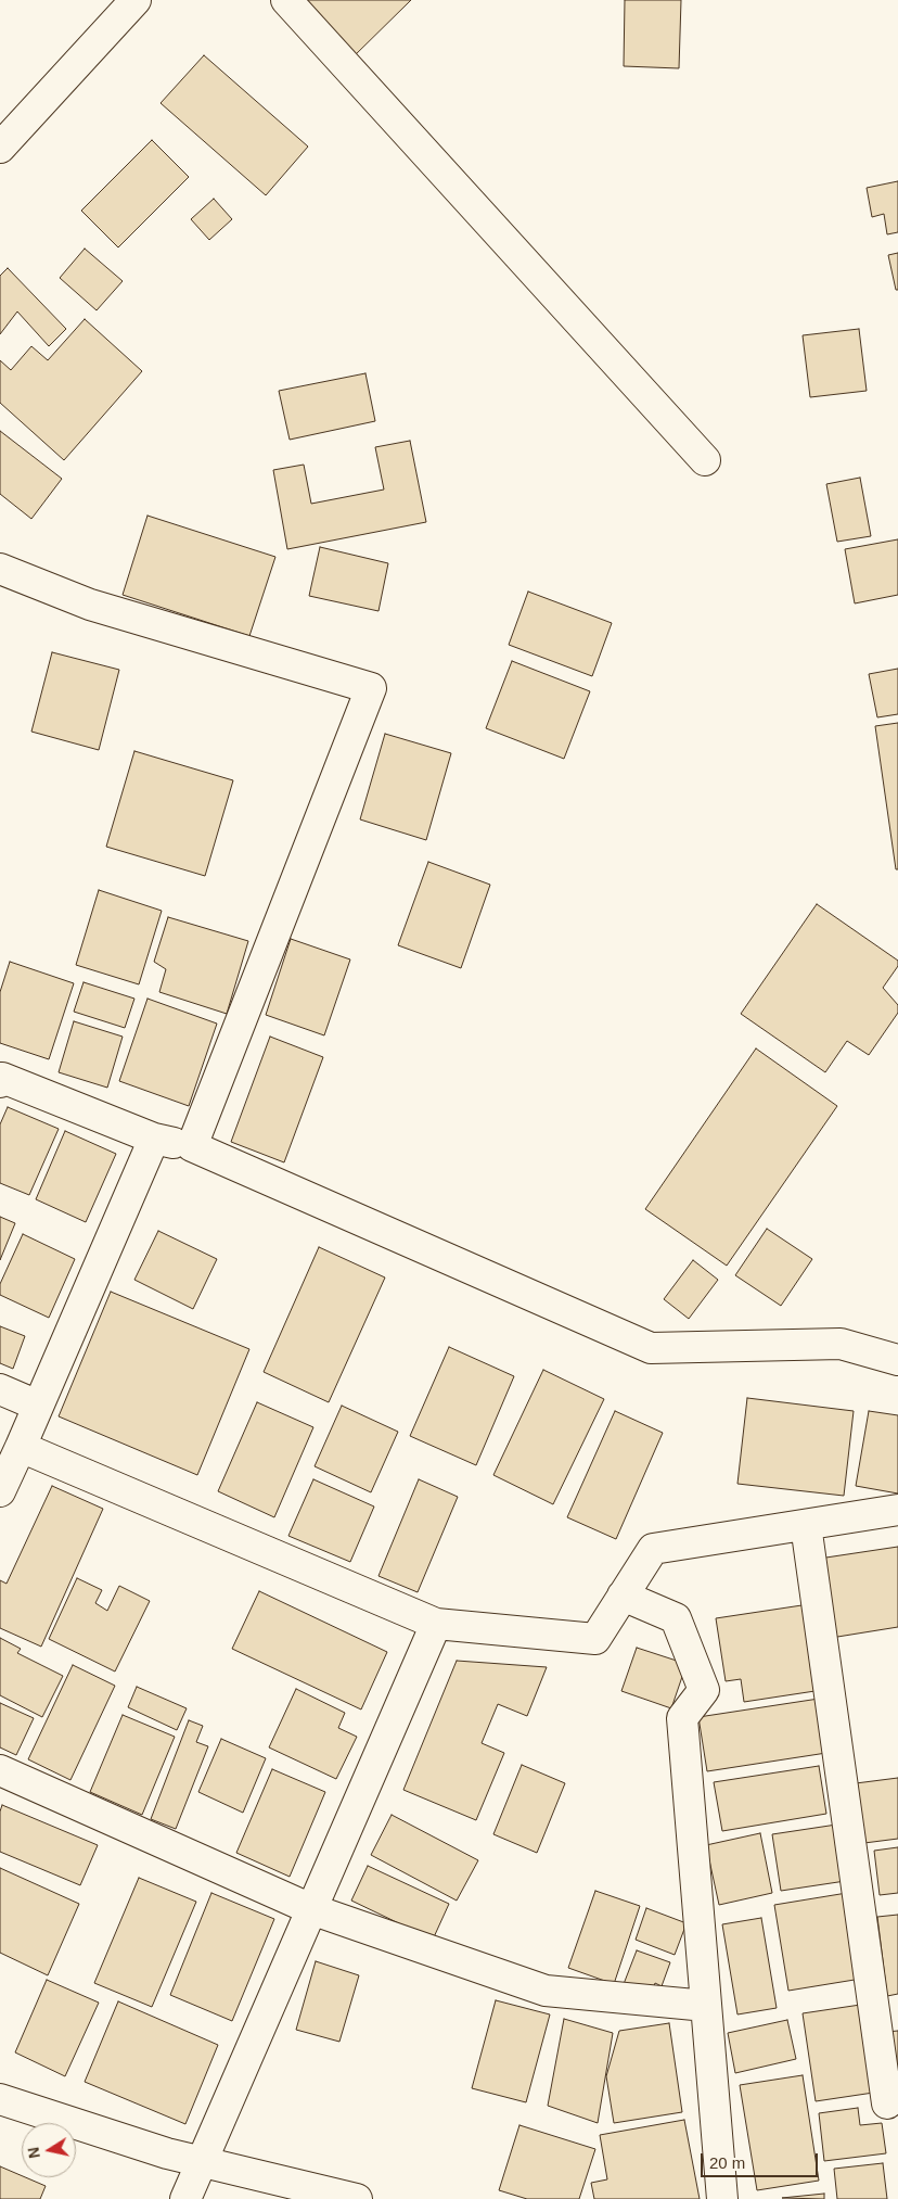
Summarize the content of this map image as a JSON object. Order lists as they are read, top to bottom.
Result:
{
  "scale_bar": "20 m",
  "north": "left"
}
